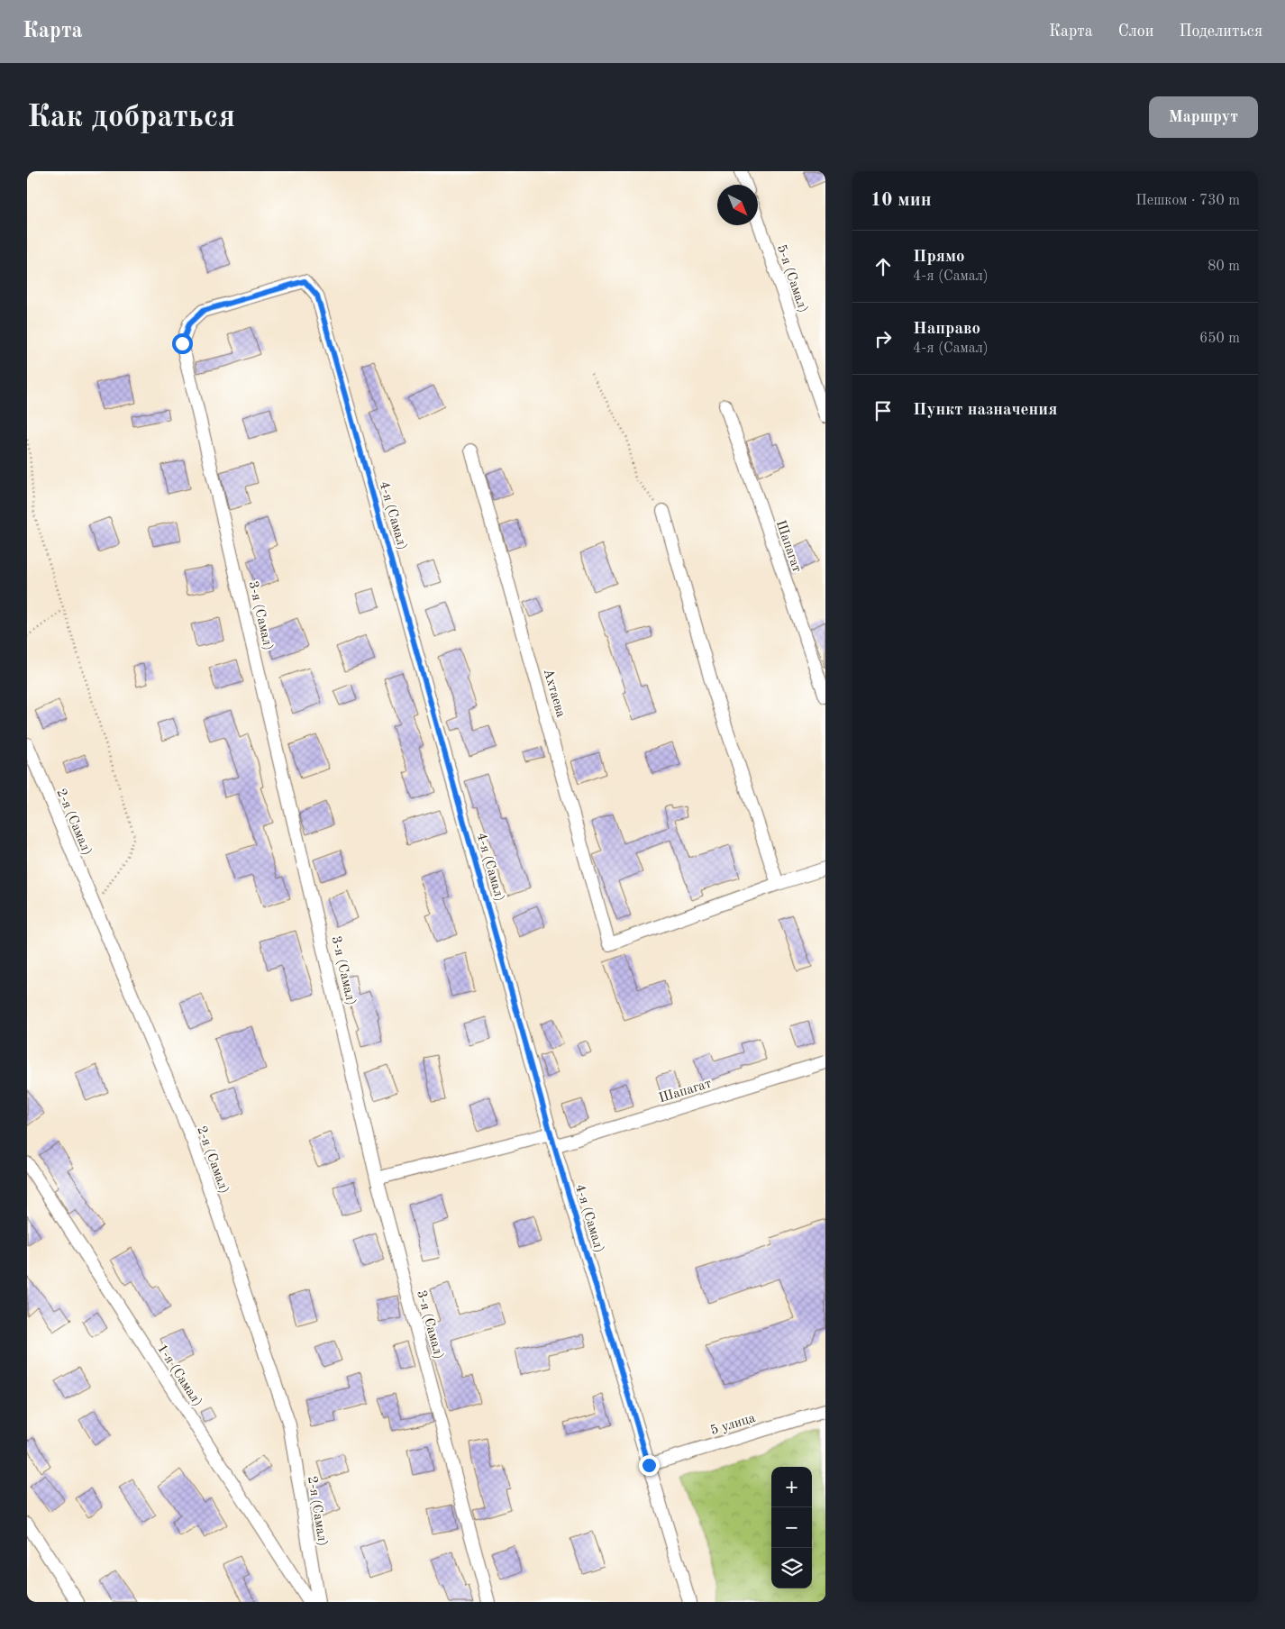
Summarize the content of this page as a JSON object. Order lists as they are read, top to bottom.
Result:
{
  "streets": {
    "street": [
      "5-я (Самал)",
      "4-я (Самал)",
      "Шапагат",
      "3-я (Самал)",
      "Ахтаева",
      "2-я (Самал)",
      "1-я (Самал)",
      "5 улица"
    ]
  },
  "crossings": [
    ["4-я (Самал)", "Шапагат"],
    ["4-я (Самал)", "3-я (Самал)"],
    ["4-я (Самал)", "5 улица"]
  ],
  "north": "bottom right",
  "page": {
    "header": "Карта",
    "nav": ["Карта", "Слои", "Поделиться"],
    "buttons": "Маршрут",
    "title": "Как добраться",
    "heading": ["10 мин", "Пешком · 730 m"],
    "list": [
      ["Прямо", "4-я (Самал)", "80 m"],
      ["Направо", "4-я (Самал)", "650 m"],
      "Пункт назначения"
    ],
    "map_buttons": ["+", "−"]
  }
}
